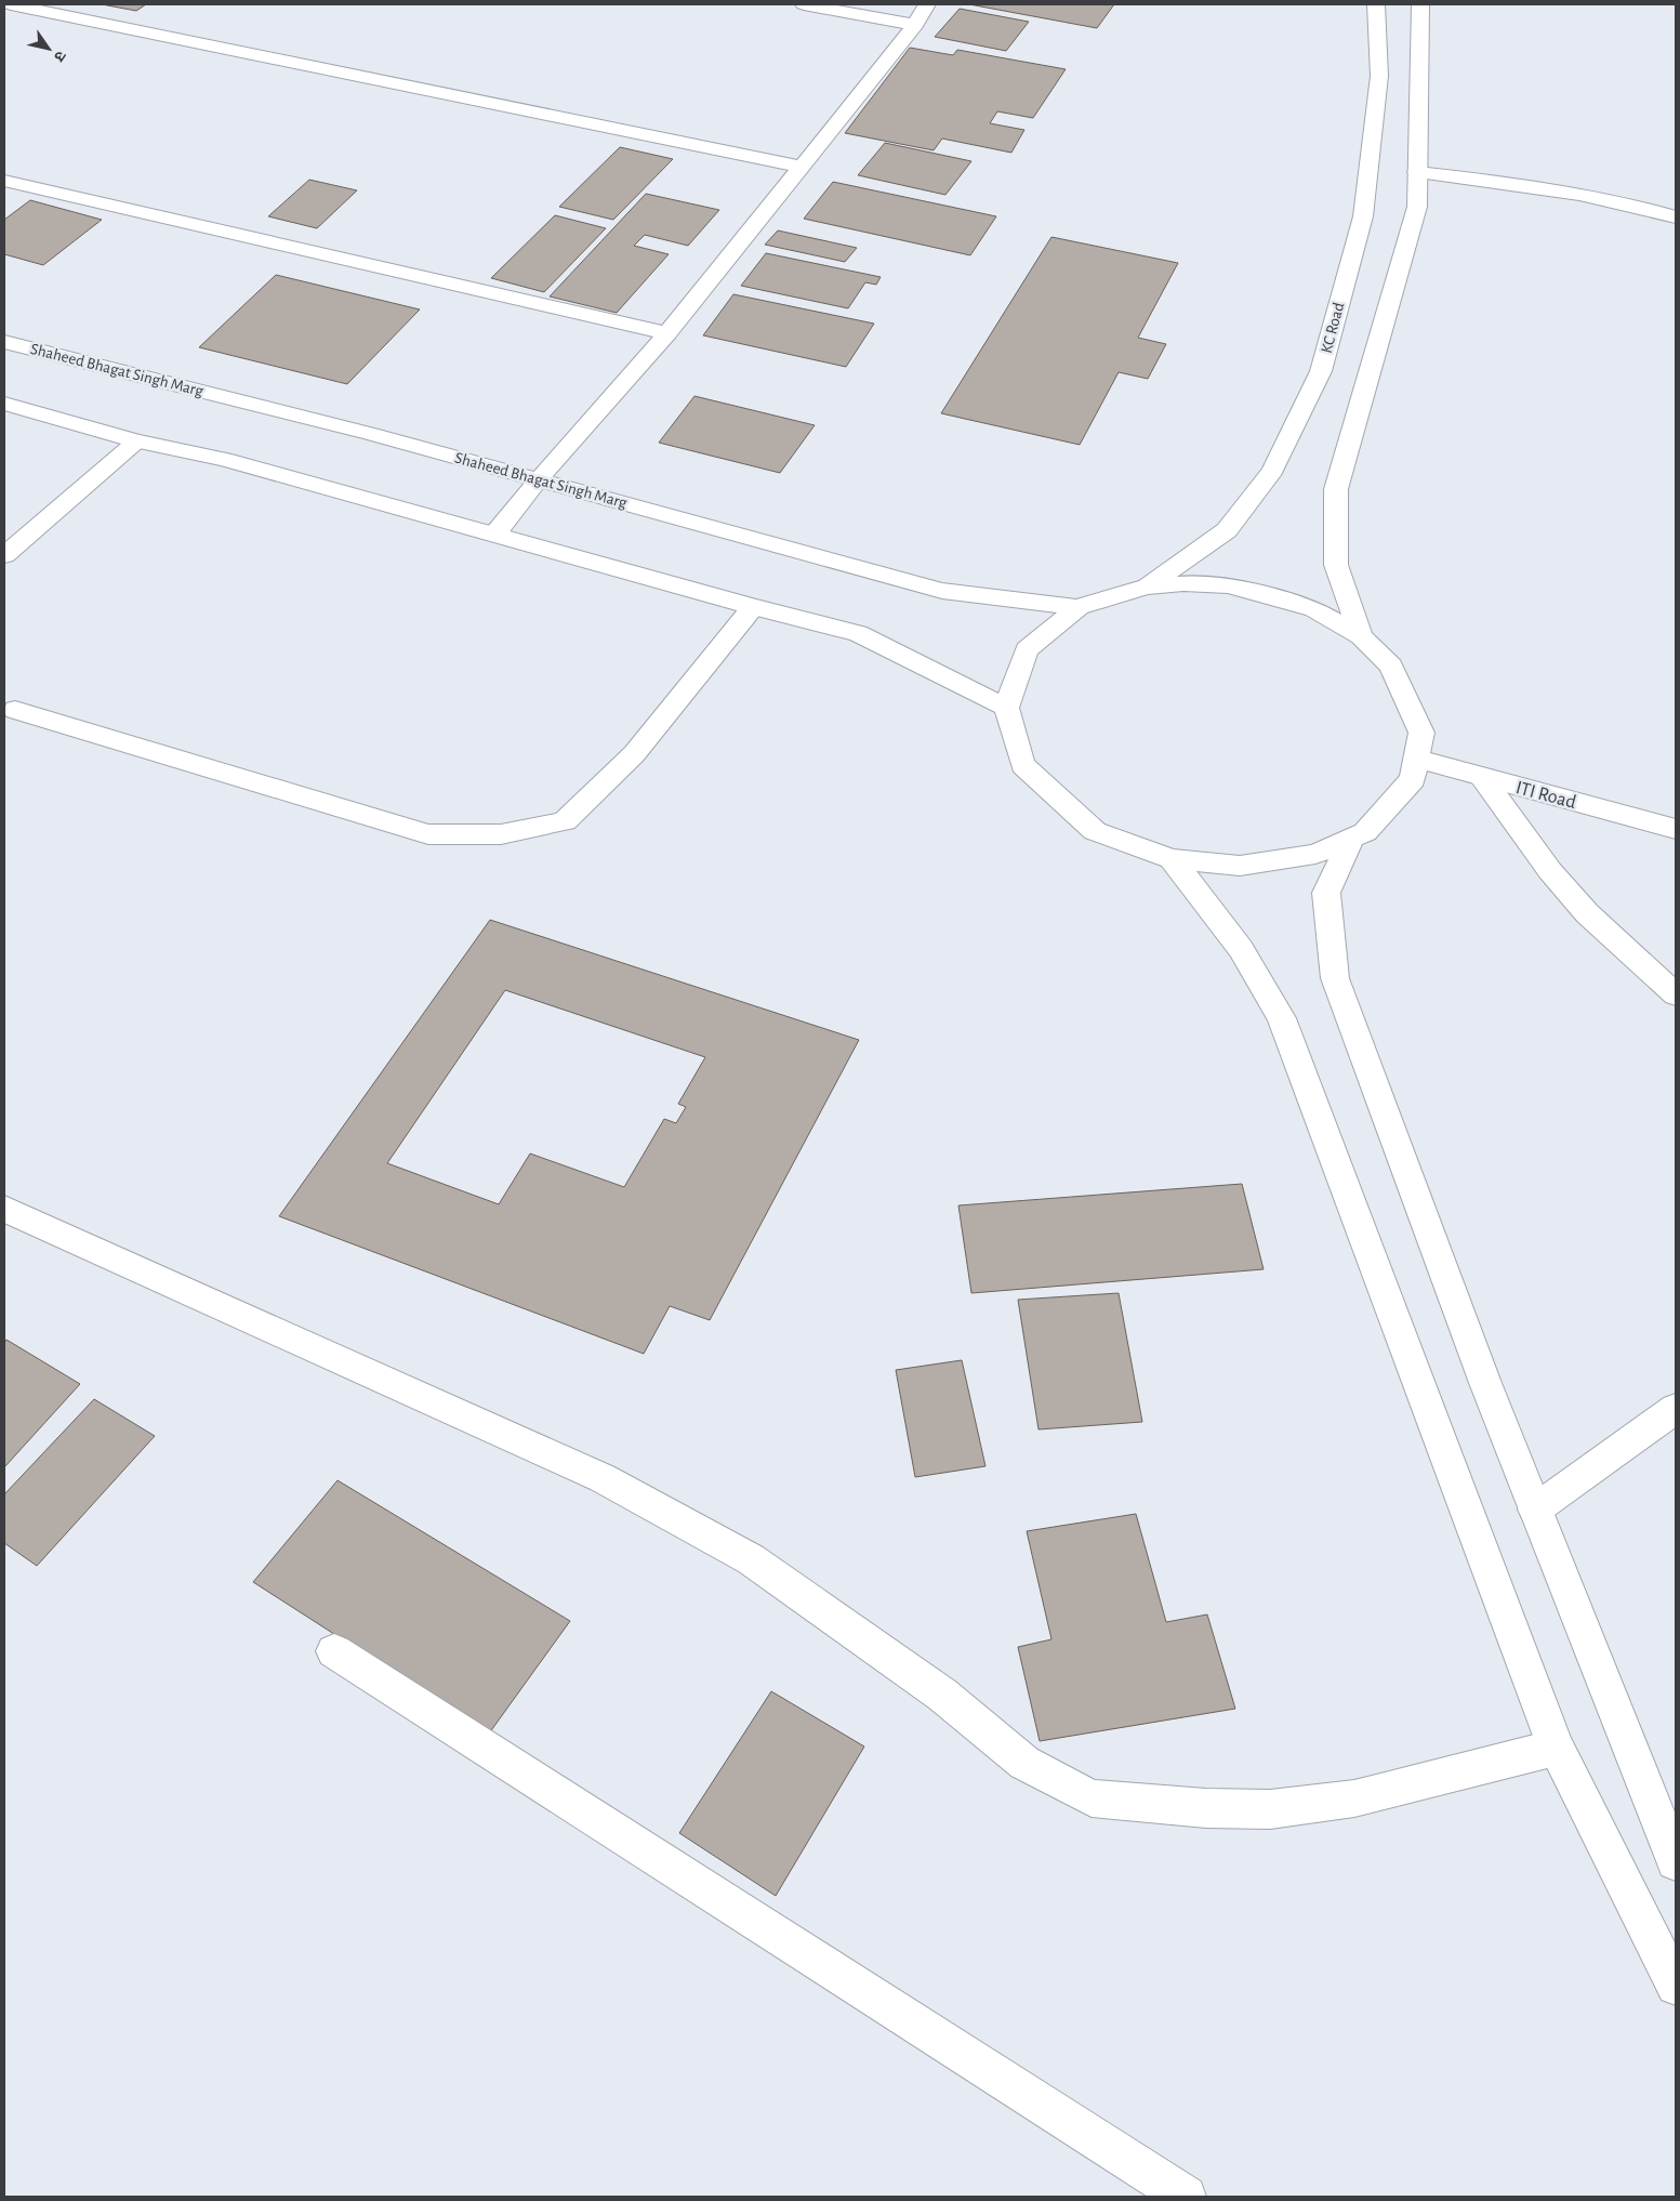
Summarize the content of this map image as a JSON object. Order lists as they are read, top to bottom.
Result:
{
  "streets": {
    "street": ["KC Road", "Shaheed Bhagat Singh Marg", "ITI Road"]
  },
  "north": "bottom right"
}
